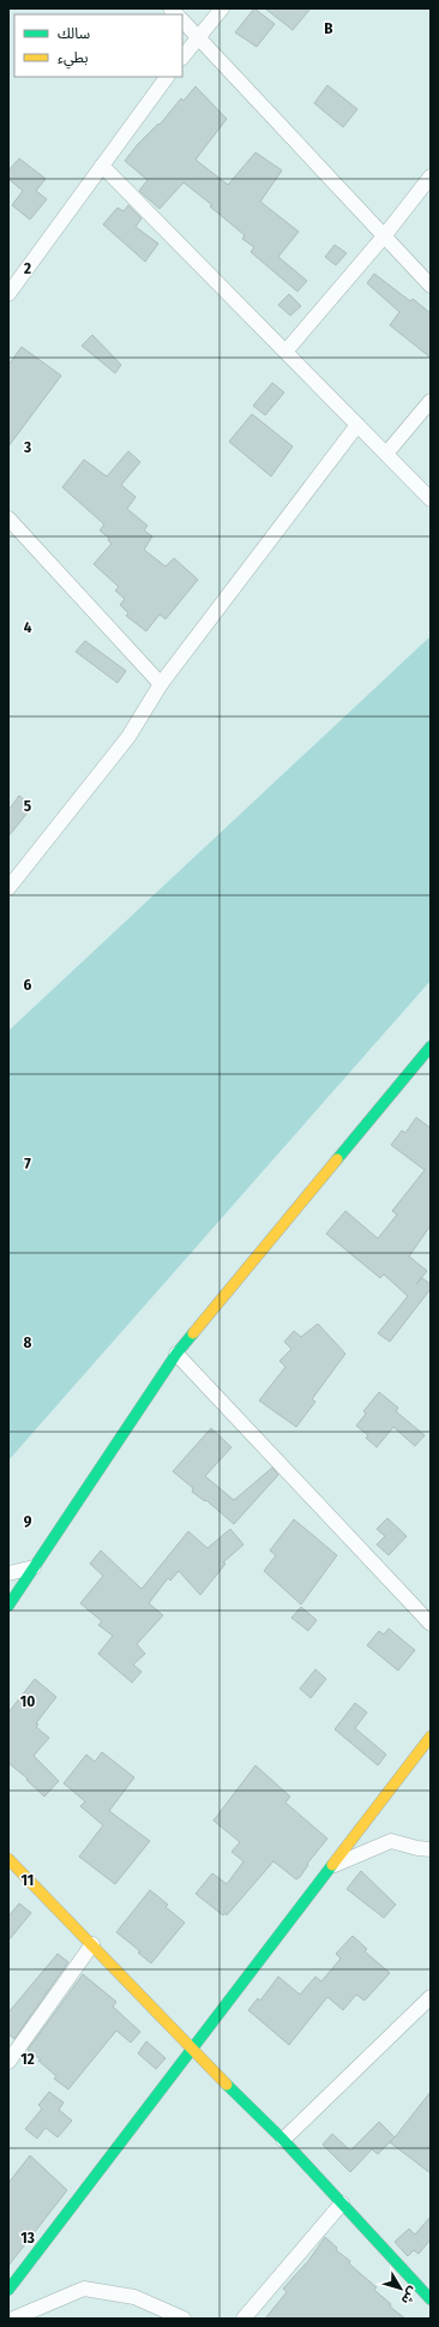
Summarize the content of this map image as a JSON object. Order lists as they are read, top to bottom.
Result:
{
  "legend": ["سالك", "بطيء"],
  "north": "bottom right",
  "grid": {
    "columns": ["B"],
    "rows": [
      "2",
      "3",
      "4",
      "5",
      "6",
      "7",
      "8",
      "9",
      "10",
      "11",
      "12",
      "13"
    ]
  }
}
